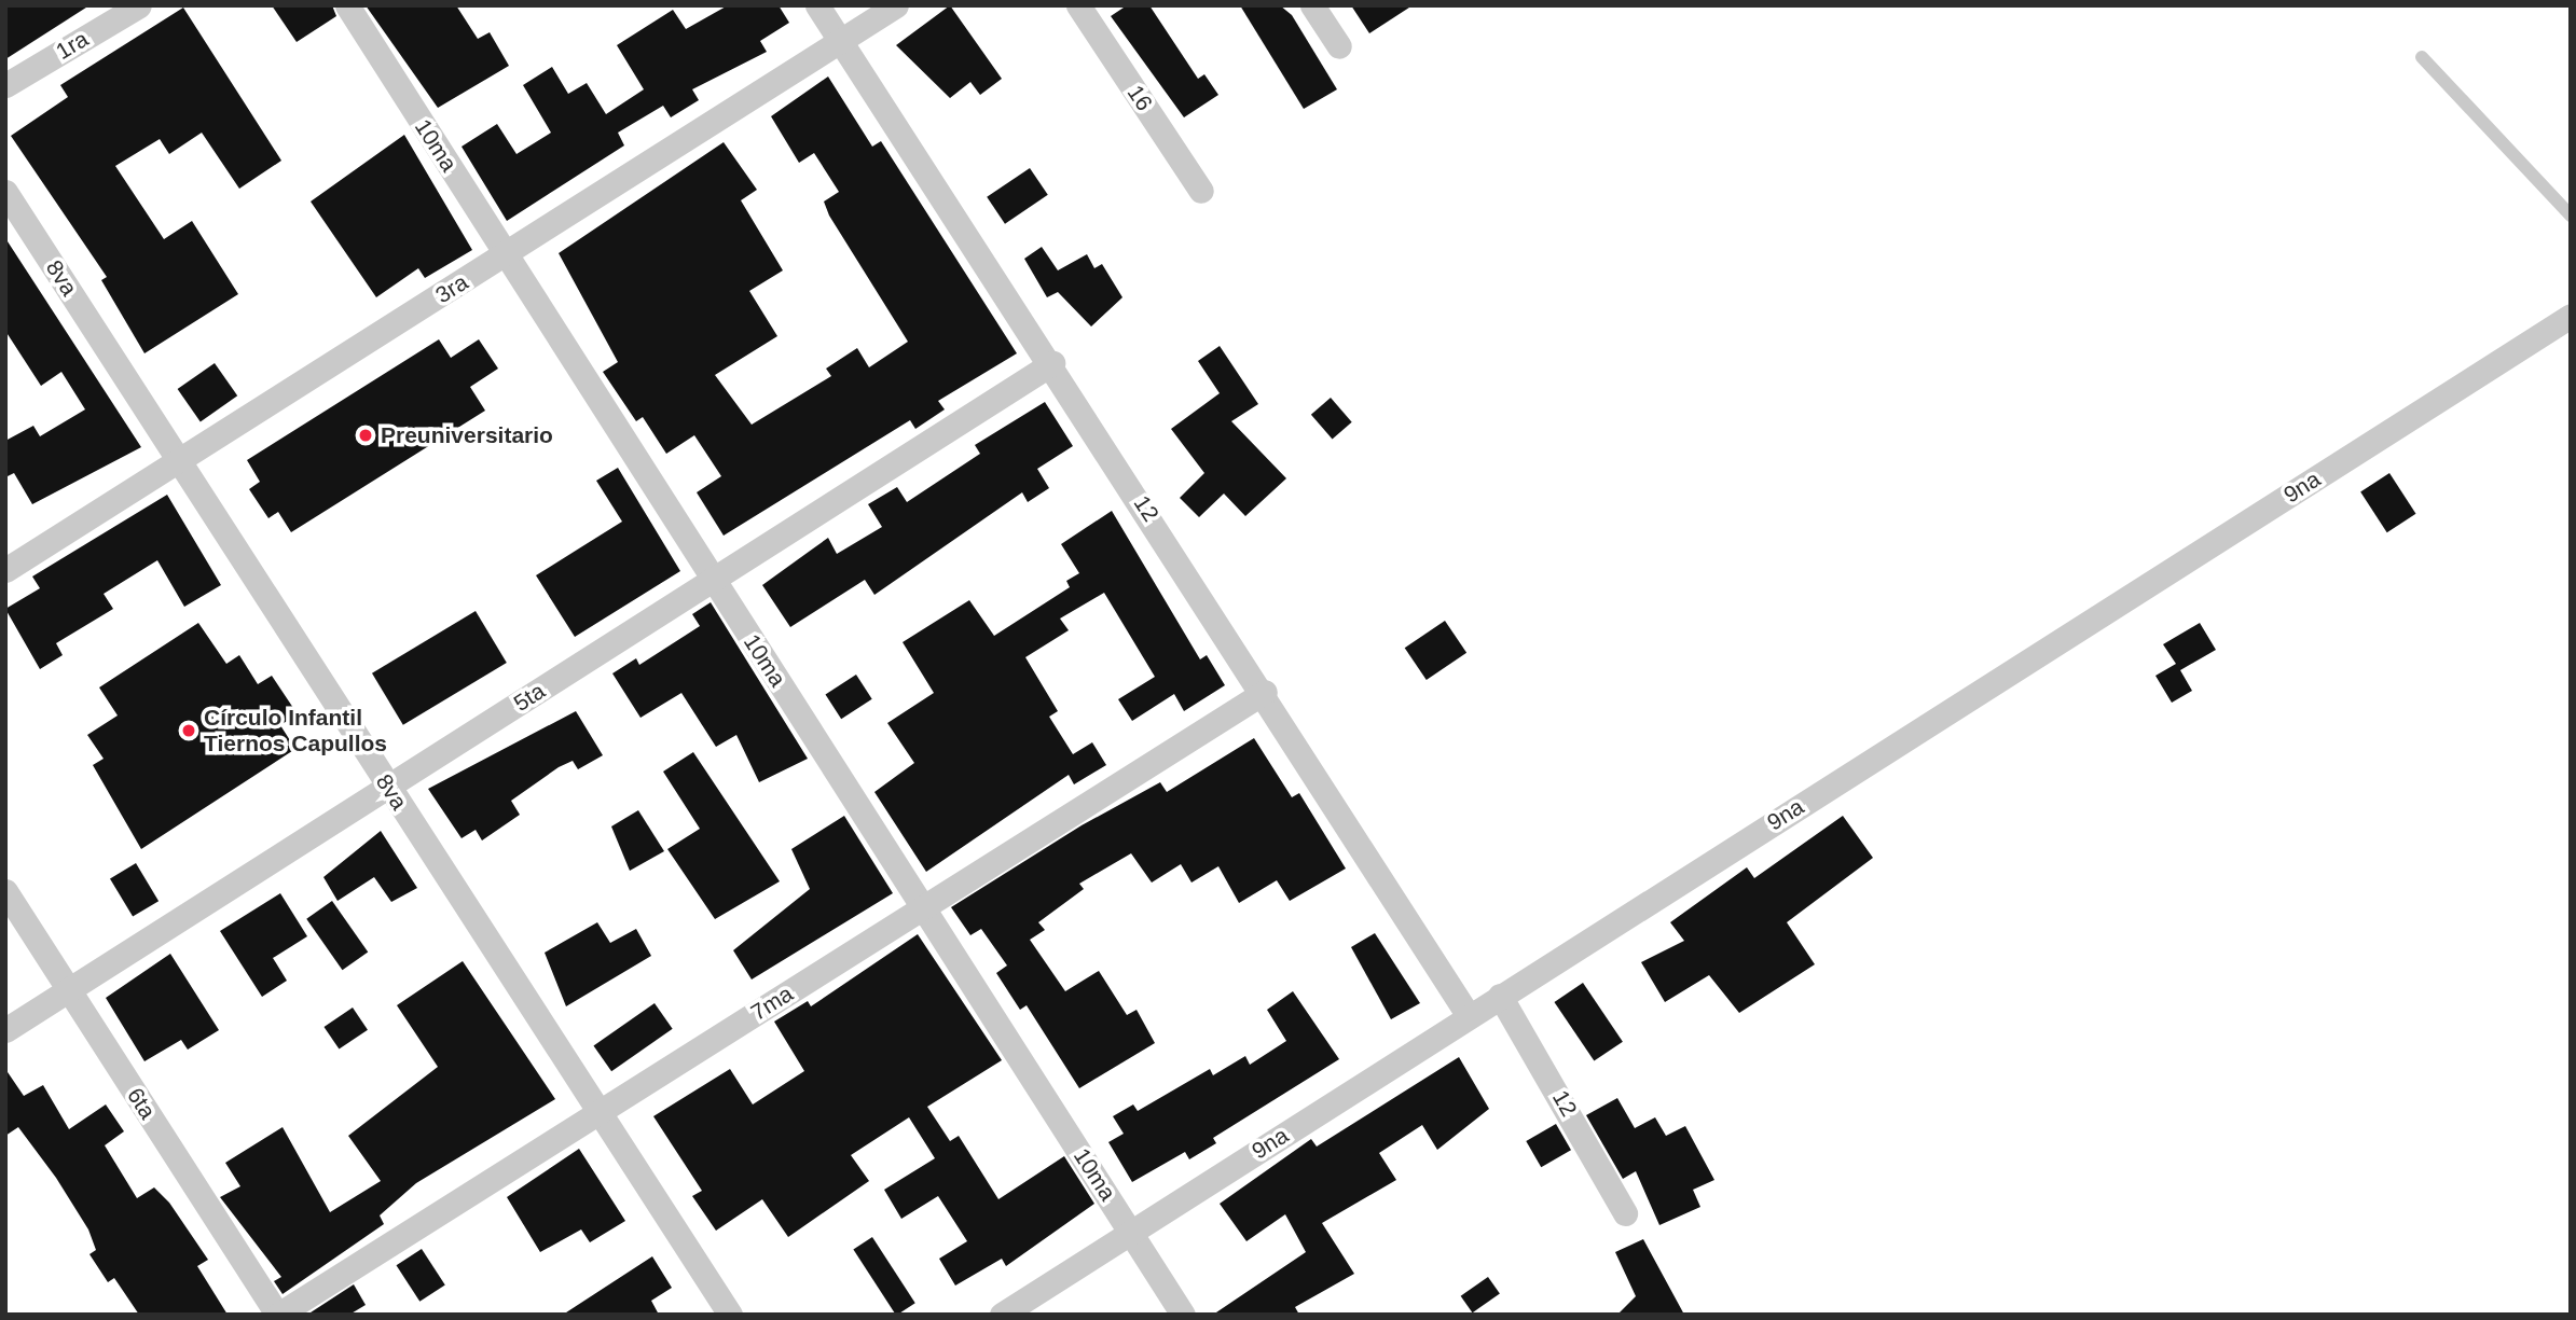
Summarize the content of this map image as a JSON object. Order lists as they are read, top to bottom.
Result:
{
  "streets": {
    "street": [
      "1ra",
      "16",
      "10ma",
      "8va",
      "3ra",
      "9na",
      "12",
      "5ta",
      "7ma",
      "6ta"
    ]
  },
  "crossings": [
    ["10ma", "3ra"],
    ["10ma", "9na"],
    ["10ma", "5ta"],
    ["10ma", "7ma"],
    ["8va", "3ra"],
    ["8va", "5ta"],
    ["8va", "7ma"],
    ["3ra", "12"],
    ["9na", "12"],
    ["12", "5ta"],
    ["12", "7ma"],
    ["5ta", "6ta"],
    ["7ma", "6ta"]
  ],
  "places": ["Preuniversitario", "Círculo Infantil Tiernos Capullos"]
}
